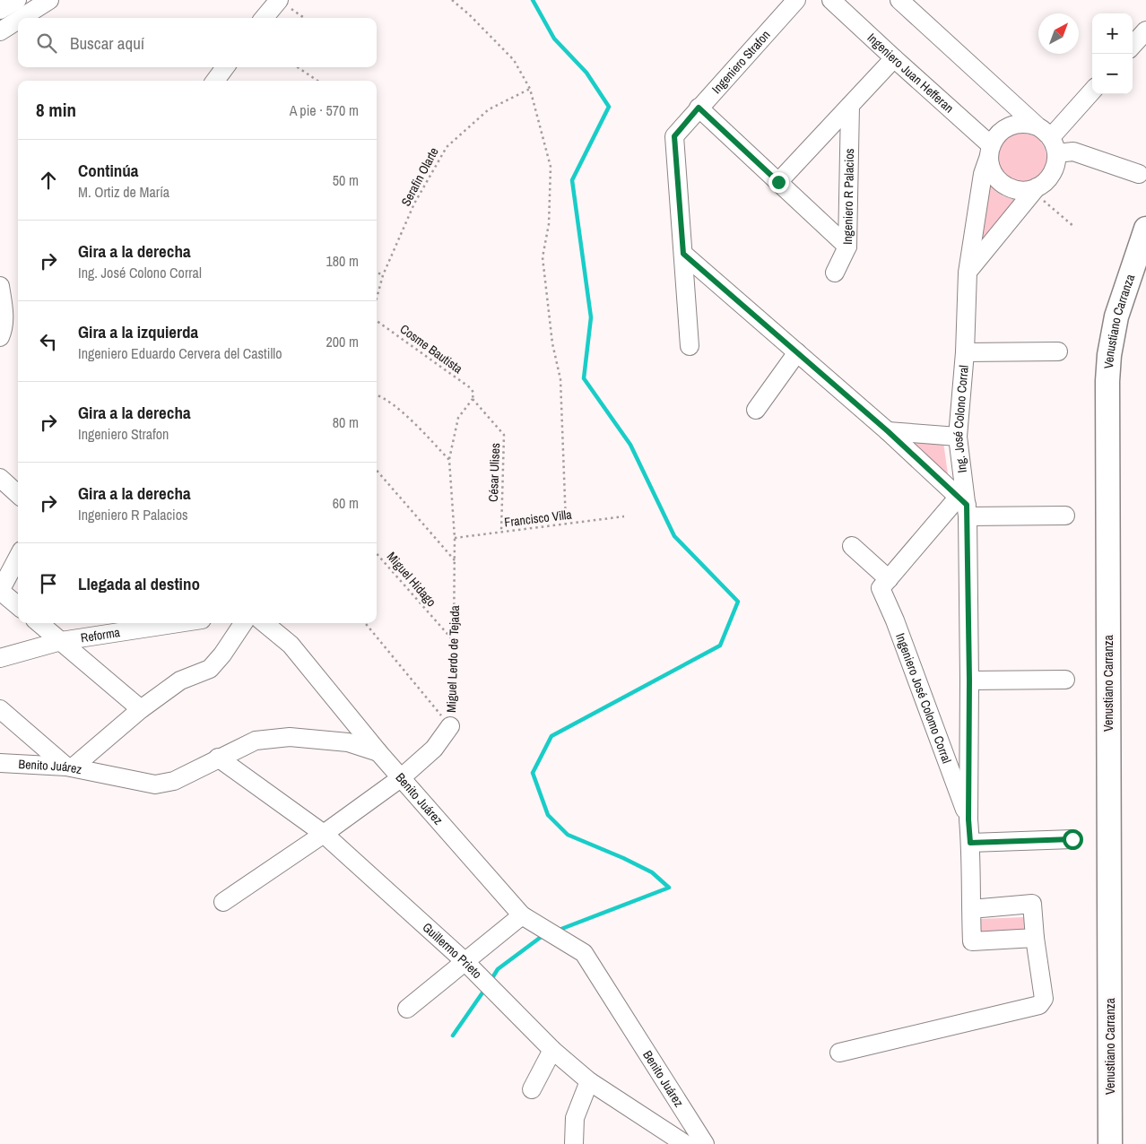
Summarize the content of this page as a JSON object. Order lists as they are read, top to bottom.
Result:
{
  "streets": {
    "main road": ["Venustiano Carranza"],
    "street": [
      "Ingeniero Strafon",
      "Ingeniero Juan Hefferan",
      "Ingeniero R Palacios",
      "Ing. José Colono Corral",
      "Reforma",
      "Miguel Lerdo de Tejada",
      "Ingeniero José Colomo Corral",
      "Benito Juárez",
      "Guillermo Prieto"
    ],
    "path": [
      "Serafin Olarte",
      "Cosme Bautista",
      "César Ulises",
      "Francisco Villa",
      "Miguel Hidago"
    ]
  },
  "crossings": [
    ["Ingeniero Strafon", "Ingeniero R Palacios"],
    ["Ingeniero Juan Hefferan", "Ing. José Colono Corral"],
    ["Cosme Bautista", "César Ulises"],
    ["Cosme Bautista", "Miguel Lerdo de Tejada"],
    ["Ing. José Colono Corral", "Ingeniero José Colomo Corral"],
    ["César Ulises", "Francisco Villa"],
    ["César Ulises", "Miguel Lerdo de Tejada"],
    ["Francisco Villa", "Miguel Lerdo de Tejada"],
    ["Miguel Hidago", "Miguel Lerdo de Tejada"],
    ["Miguel Lerdo de Tejada", "Benito Juárez"],
    ["Miguel Lerdo de Tejada", "Guillermo Prieto"],
    ["Benito Juárez", "Guillermo Prieto"]
  ],
  "north": "top right",
  "page": {
    "map_buttons": ["+", "−"],
    "search": "Buscar aquí",
    "heading": ["8 min", "A pie · 570 m"],
    "list": [
      ["Continúa", "M. Ortiz de María", "50 m"],
      ["Gira a la derecha", "Ing. José Colono Corral", "180 m"],
      ["Gira a la izquierda", "Ingeniero Eduardo Cervera del Castillo", "200 m"],
      ["Gira a la derecha", "Ingeniero Strafon", "80 m"],
      ["Gira a la derecha", "Ingeniero R Palacios", "60 m"],
      "Llegada al destino"
    ]
  }
}
